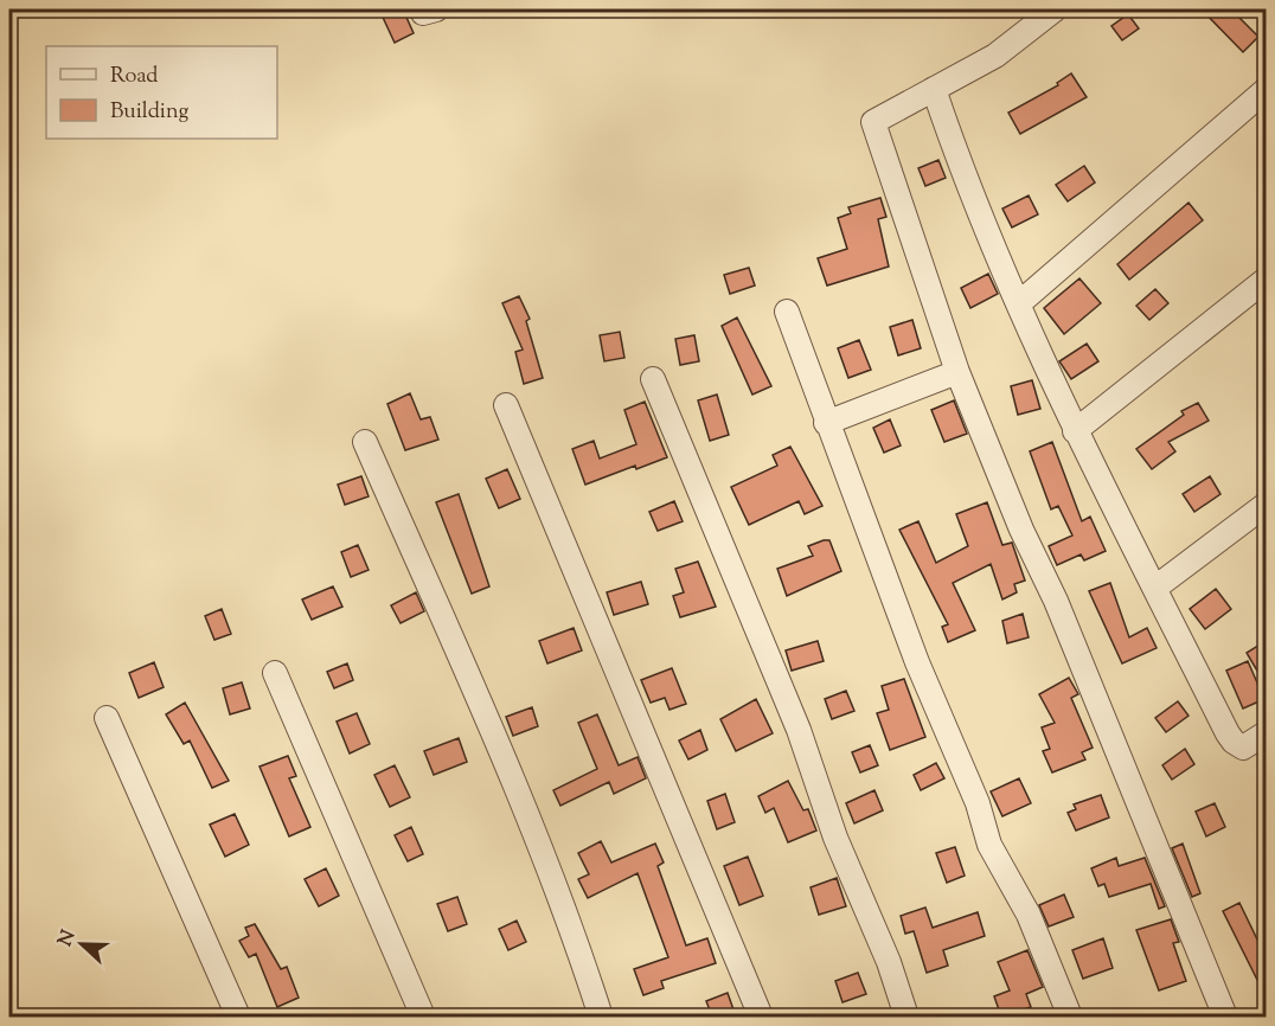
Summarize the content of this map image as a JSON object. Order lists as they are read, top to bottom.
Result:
{
  "legend": ["Road", "Building"],
  "north": "left"
}
